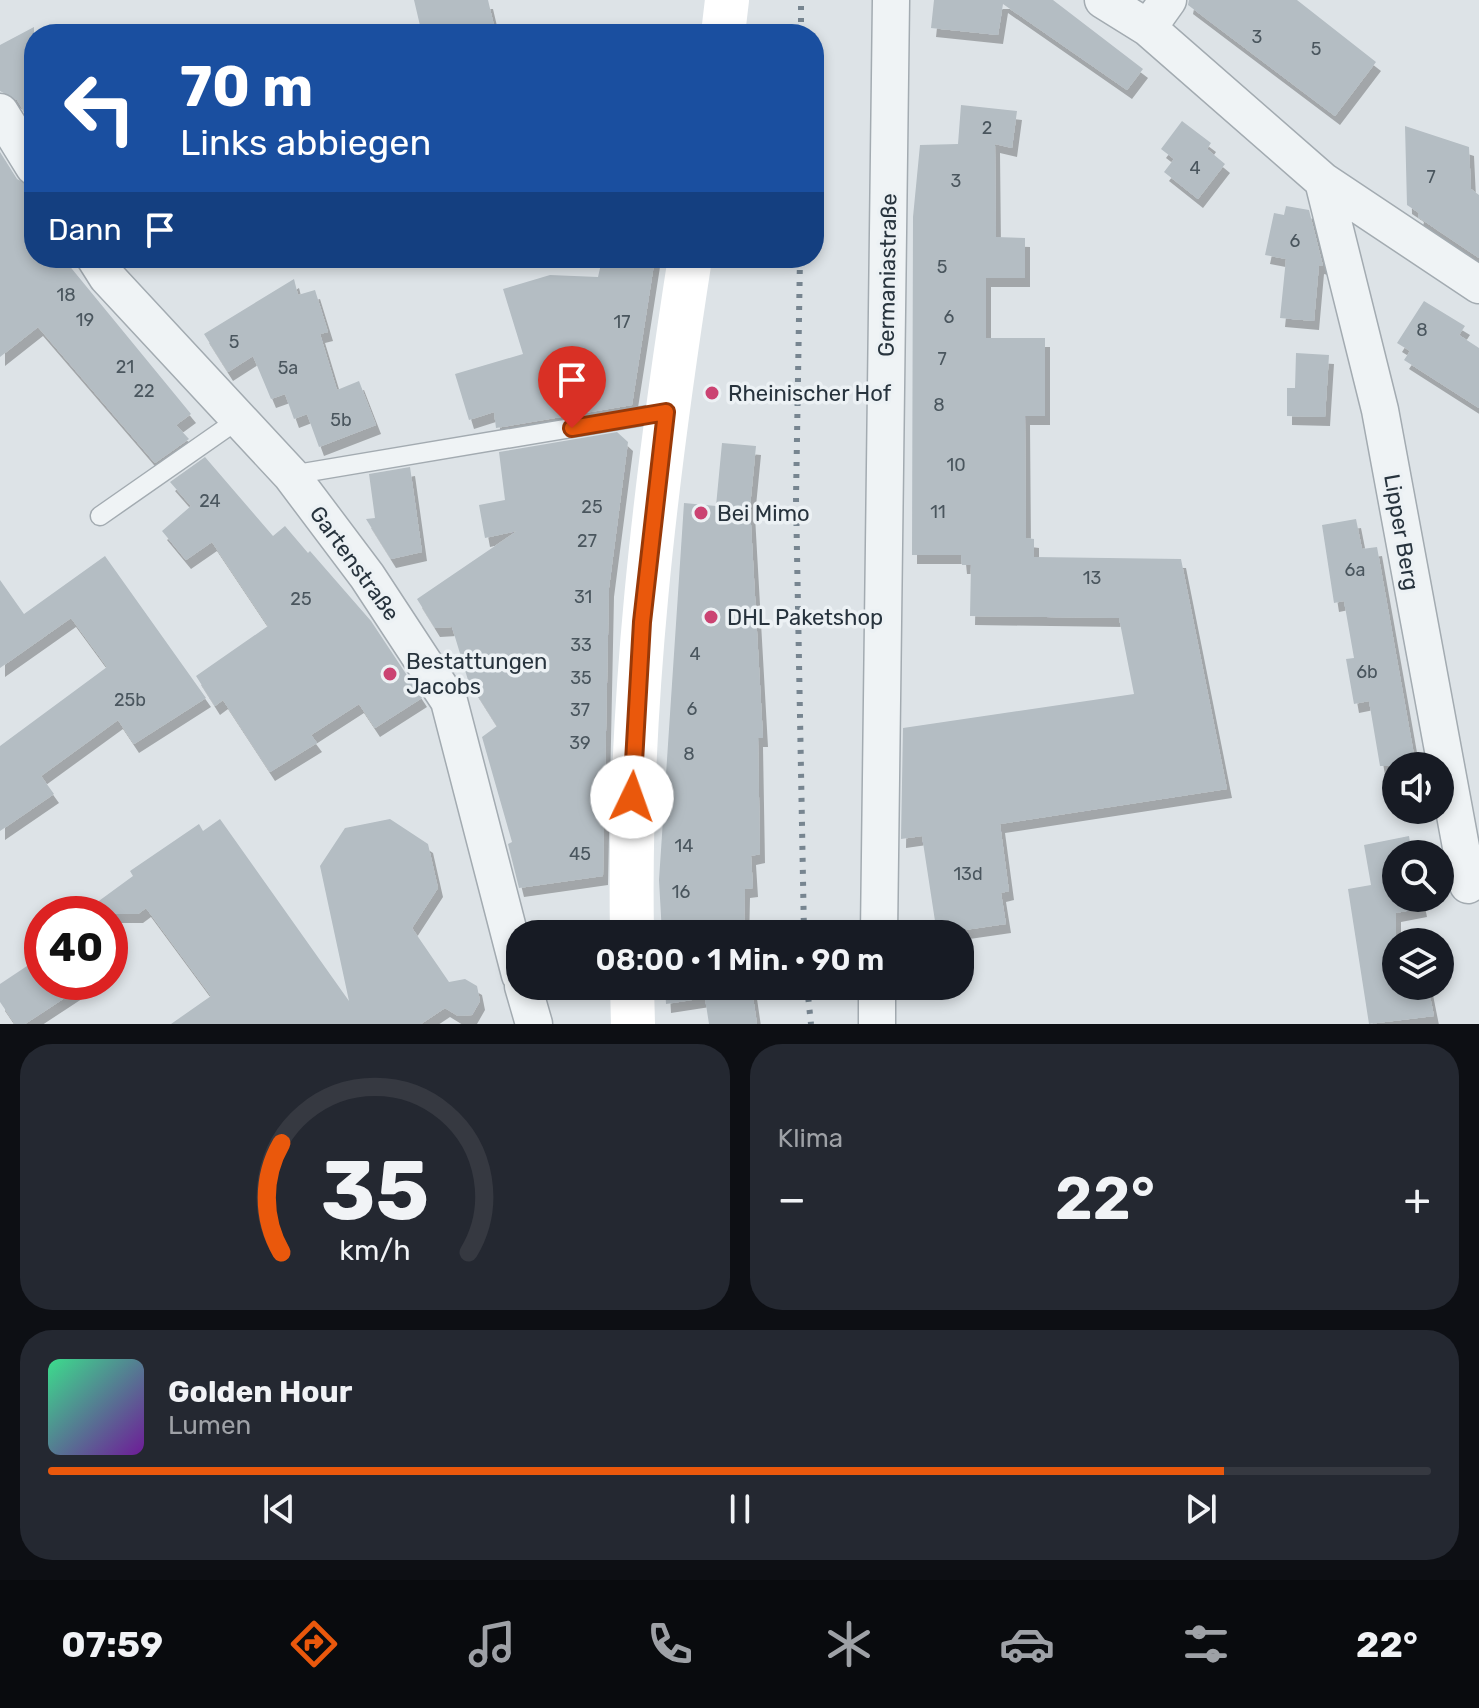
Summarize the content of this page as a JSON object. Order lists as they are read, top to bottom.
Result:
{
  "streets": {
    "street": ["Germaniastraße", "Lipper Berg", "Gartenstraße"]
  },
  "places": [
    "Rheinischer Hof",
    "Bei Mimo",
    "DHL Paketshop",
    "Bestattungen Jacobs"
  ],
  "house_numbers": [
    "3",
    "5",
    "2",
    "4",
    "7",
    "3",
    "6",
    "5",
    "18",
    "6",
    "19",
    "17",
    "8",
    "5",
    "7",
    "21",
    "5a",
    "22",
    "8",
    "5b",
    "10",
    "24",
    "25",
    "11",
    "27",
    "6a",
    "13",
    "31",
    "25",
    "33",
    "4",
    "6b",
    "35",
    "25b",
    "6",
    "37",
    "39",
    "8",
    "14",
    "45",
    "13d",
    "16"
  ],
  "page": {
    "turn": ["70 m", "Links abbiegen"],
    "then": "Dann",
    "limit": "40",
    "trip": "08:00 · 1 Min. · 90 m",
    "tile": "Klima",
    "heat": ["−", "22°", "+"],
    "song": ["Golden Hour", "Lumen"],
    "tabs": ["07:59", "22°"],
    "gauge": ["35", "km/h"]
  }
}
